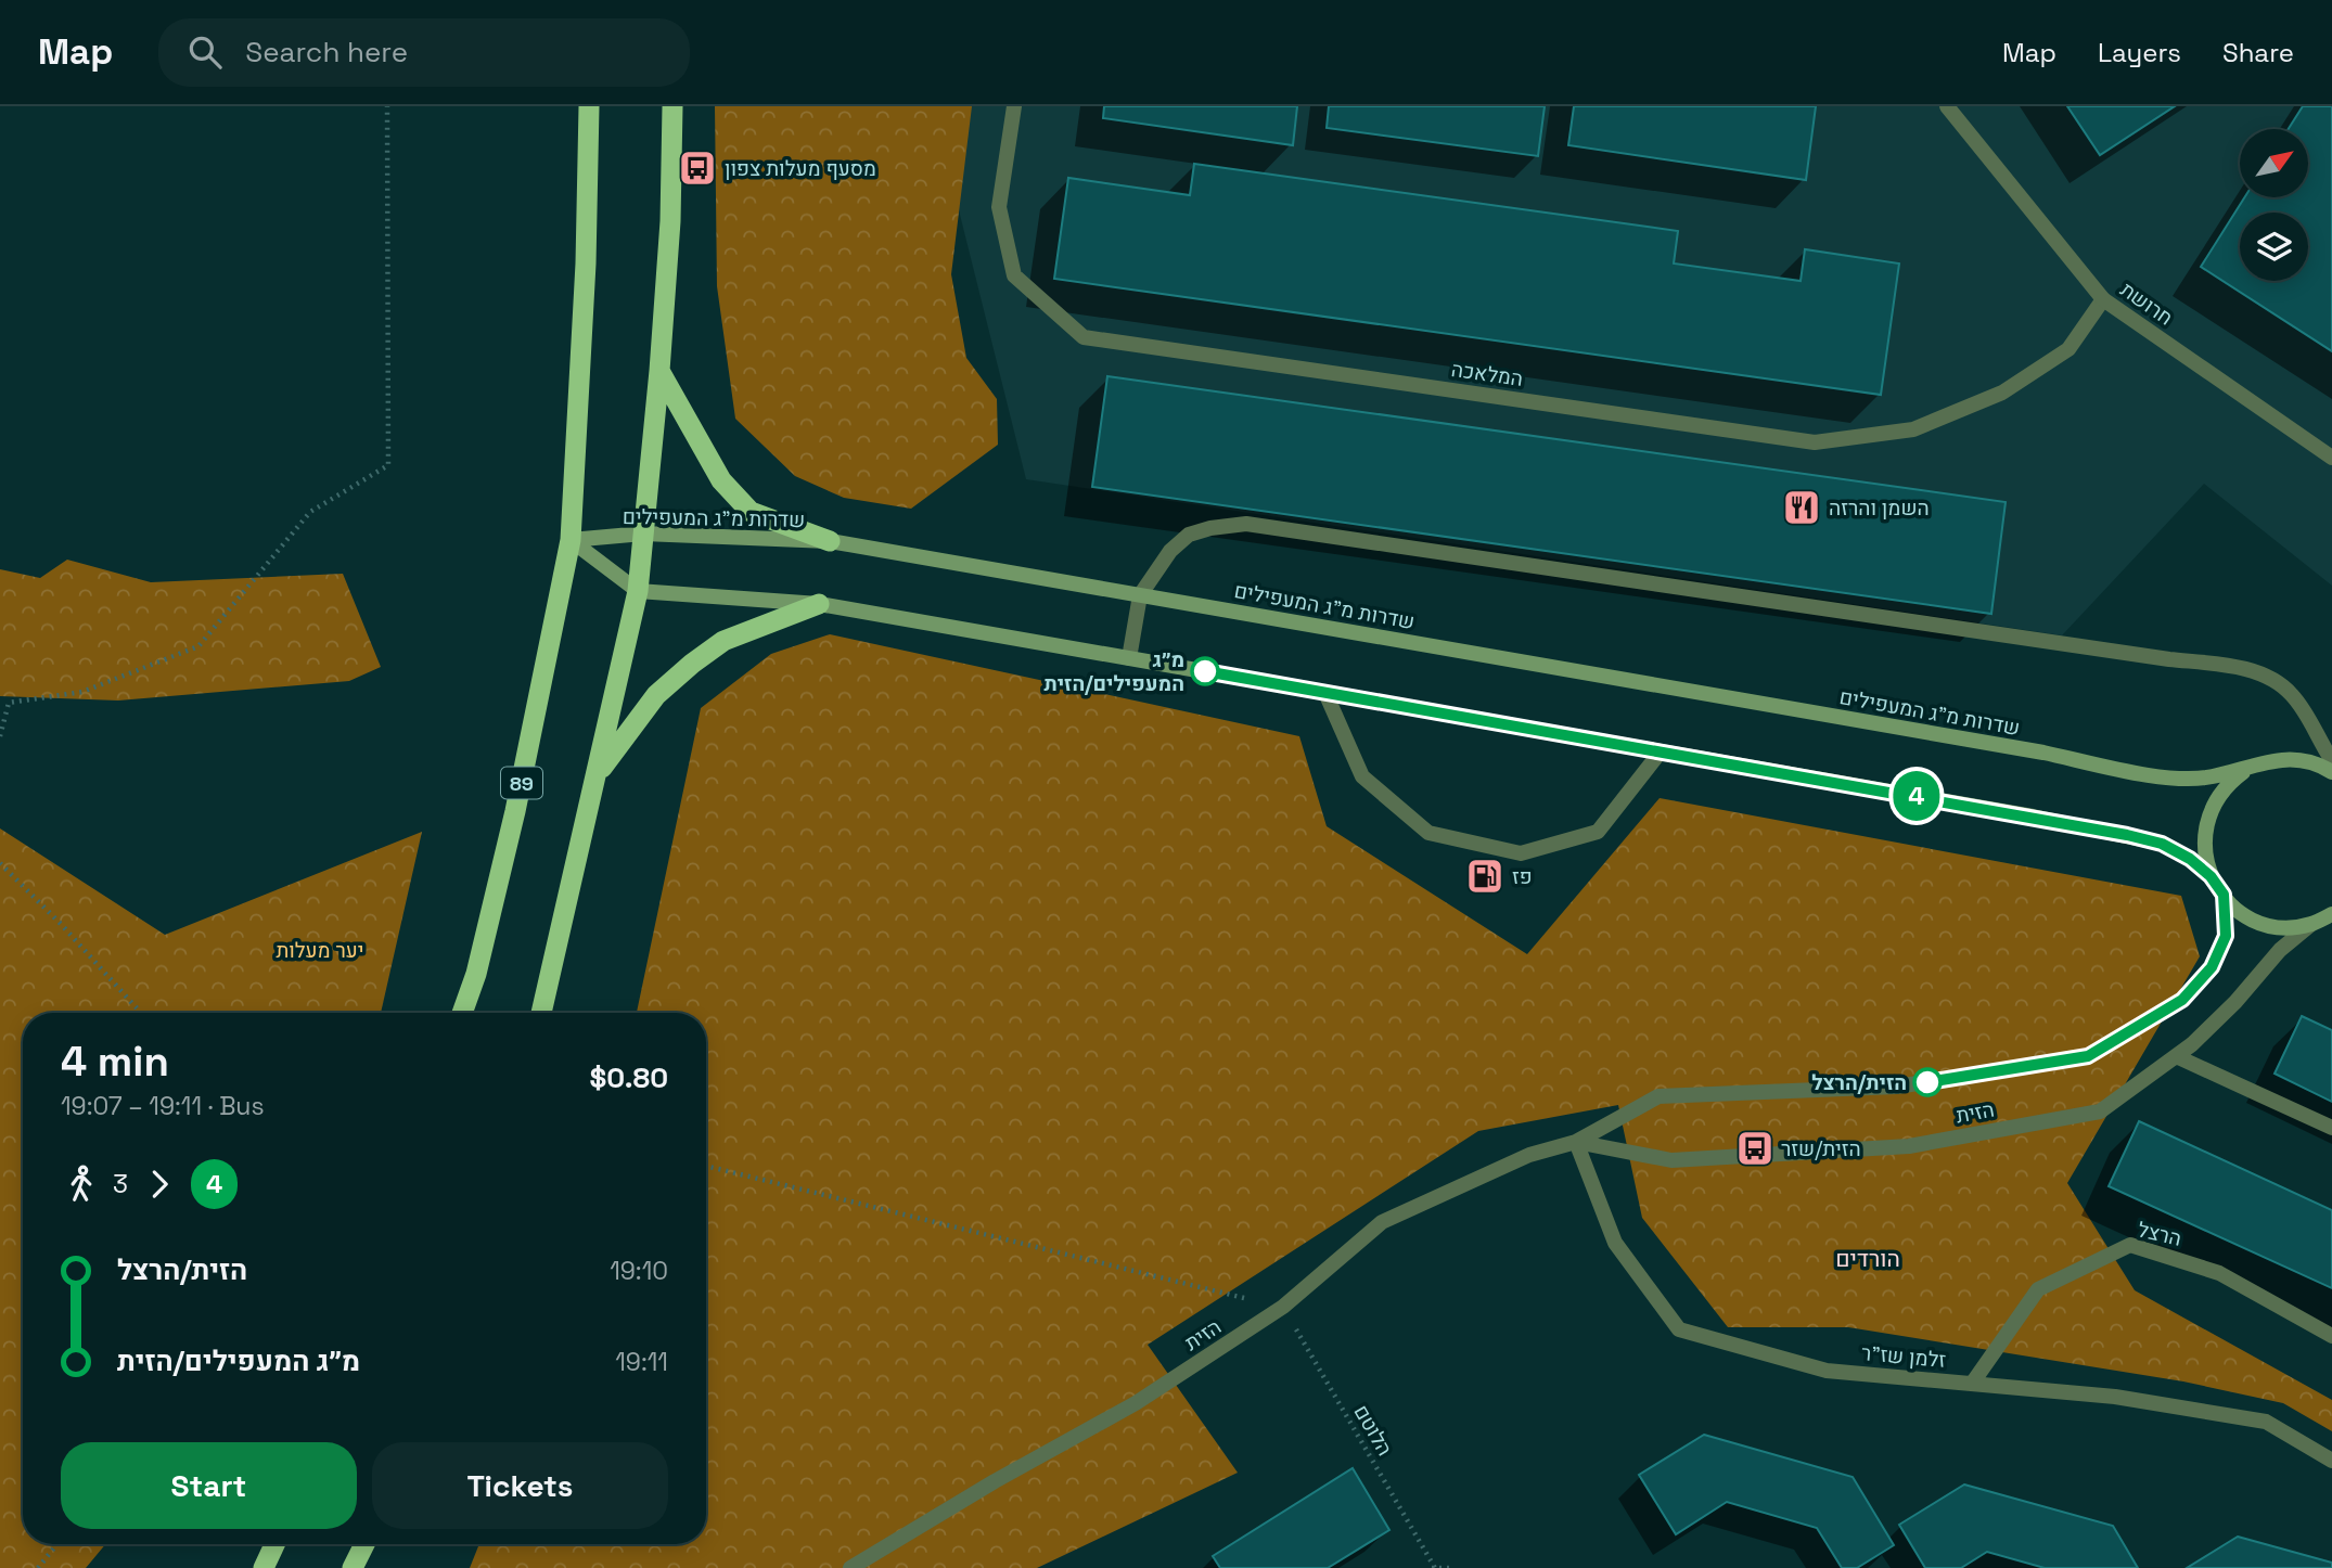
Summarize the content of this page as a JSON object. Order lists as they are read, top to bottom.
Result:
{
  "streets": {
    "highway": ["89"],
    "main road": ["שדרות מ\"ג המעפילים"],
    "street": [
      "חרושת",
      "המלאכה",
      "הזית",
      "הרצל",
      "זלמן שז\"ר"
    ],
    "path": ["הלוטם"]
  },
  "crossings": [
    ["חרושת", "המלאכה"],
    ["שדרות מ\"ג המעפילים", "89"],
    ["הזית", "זלמן שז\"ר"],
    ["הזית", "הלוטם"],
    ["הרצל", "זלמן שז\"ר"]
  ],
  "districts": ["הורדים"],
  "parks": ["יער מעלות"],
  "places": {
    "bus stop": ["מסעף מעלות צפון", "הזית/שזר"],
    "restaurant": ["השמן והרזה"],
    "other": ["מ״ג המעפילים/הזית", "הזית/הרצל"],
    "fuel station": ["פז"]
  },
  "lines": ["bus line 4"],
  "north": "top right",
  "page": {
    "header": "Map",
    "search": "Search here",
    "nav": ["Map", "Layers", "Share"],
    "on_map": "4",
    "heading": ["4 min", "19:07 – 19:11 · Bus", "$0.80"],
    "legs": ["3", "4"],
    "list": [
      {
        "name": "הזית/הרצל",
        "value": "19:10"
      },
      {
        "name": "מ״ג המעפילים/הזית",
        "value": "19:11"
      }
    ],
    "buttons": ["Start", "Tickets"]
  }
}
